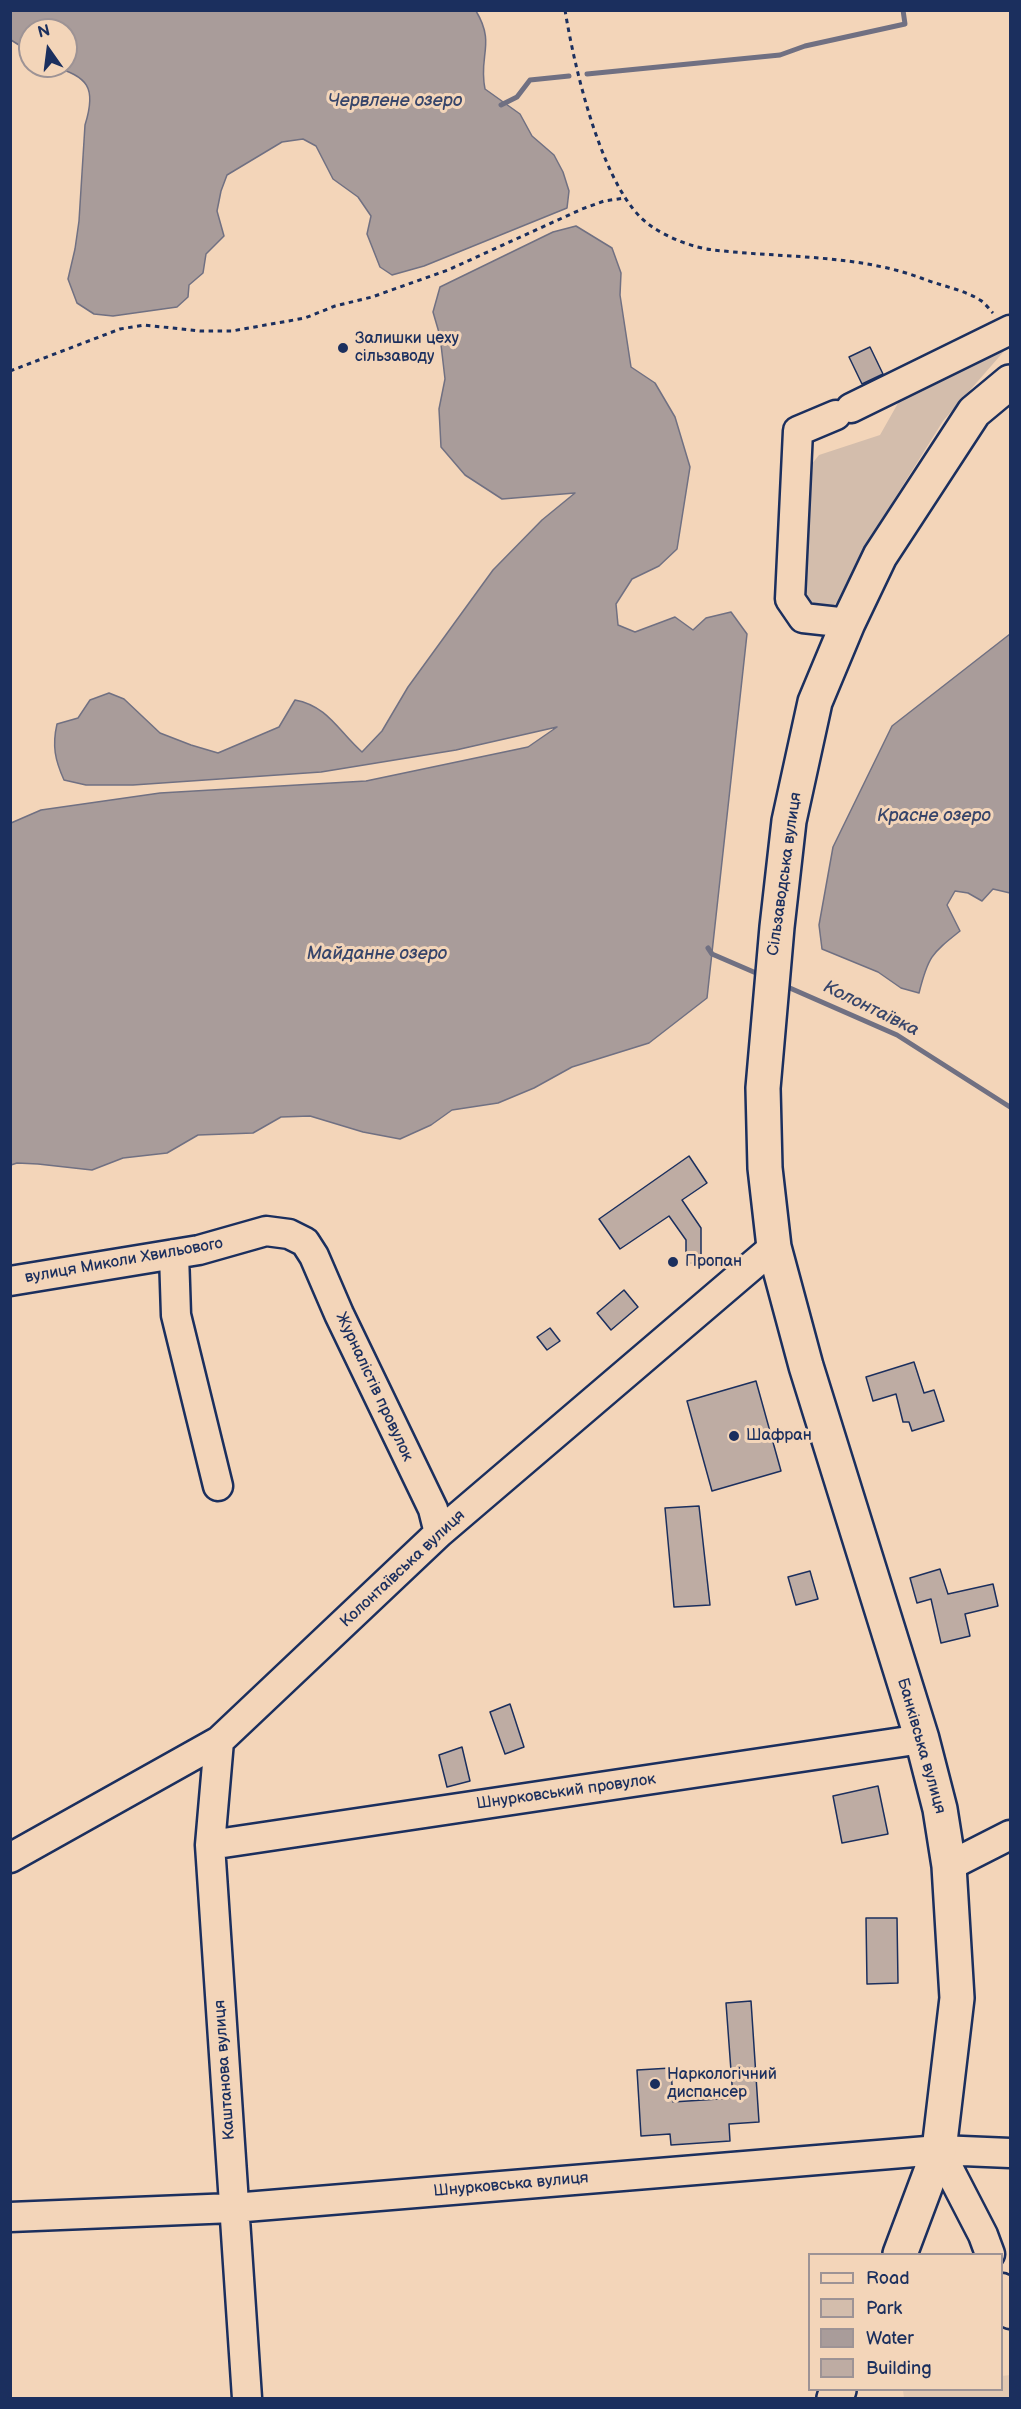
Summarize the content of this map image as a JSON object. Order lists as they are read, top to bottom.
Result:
{
  "streets": {
    "main road": ["Сільзаводська вулиця", "Банківська вулиця"],
    "street": [
      "вулиця Миколи Хвильового",
      "Журналістів провулок",
      "Колонтаївська вулиця",
      "Шнурковський провулок",
      "Каштанова вулиця",
      "Шнурковська вулиця"
    ]
  },
  "crossings": [
    ["Сільзаводська вулиця", "Колонтаївська вулиця"],
    ["Сільзаводська вулиця", "Банківська вулиця"],
    ["вулиця Миколи Хвильового", "Журналістів провулок"],
    ["Журналістів провулок", "Колонтаївська вулиця"],
    ["Колонтаївська вулиця", "Банківська вулиця"],
    ["Колонтаївська вулиця", "Каштанова вулиця"],
    ["Банківська вулиця", "Шнурковський провулок"],
    ["Банківська вулиця", "Шнурковська вулиця"],
    ["Шнурковський провулок", "Каштанова вулиця"],
    ["Каштанова вулиця", "Шнурковська вулиця"]
  ],
  "water": [
    "Червлене озеро",
    "Красне озеро",
    "Майданне озеро",
    "Колонтаївка"
  ],
  "places": [
    "Залишки цеху сільзаводу",
    "Пропан",
    "Шафран",
    "Наркологічний диспансер"
  ],
  "legend": [
    "Road",
    "Park",
    "Water",
    "Building"
  ],
  "north": "top"
}
